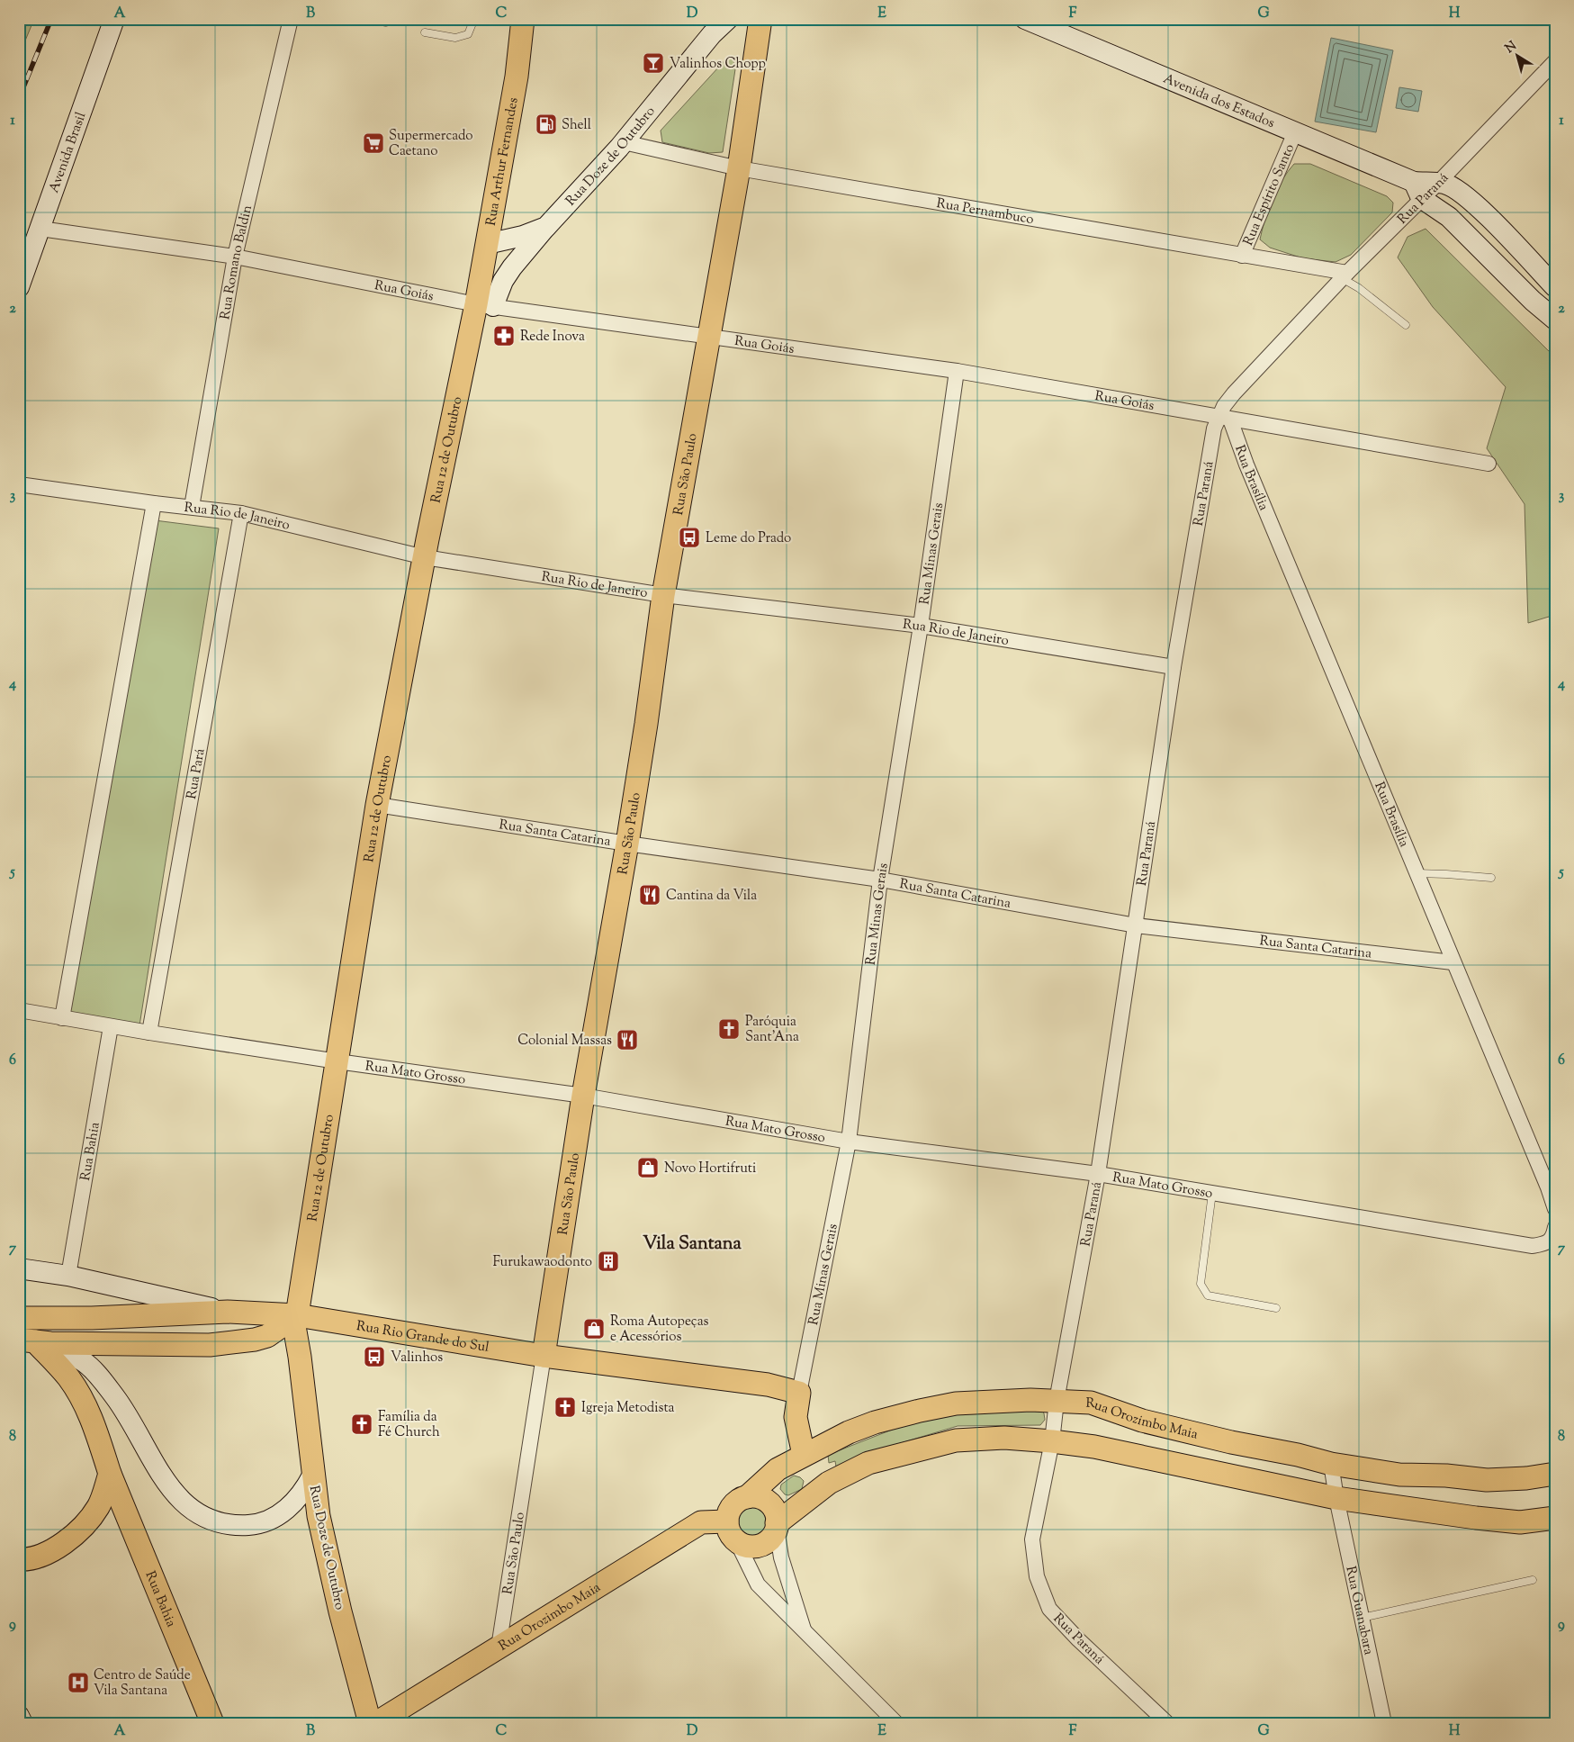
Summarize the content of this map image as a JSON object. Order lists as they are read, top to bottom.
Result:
{
  "streets": {
    "main road": [
      "Avenida dos Estados",
      "Avenida Brasil",
      "Rua Doze de Outubro",
      "Rua Arthur Fernandes",
      "Rua 12 de Outubro",
      "Rua São Paulo",
      "Rua Minas Gerais",
      "Rua Bahia",
      "Rua Rio Grande do Sul",
      "Rua Orozimbo Maia"
    ],
    "street": [
      "Rua Espírito Santo",
      "Rua Paraná",
      "Rua Pernambuco",
      "Rua Romano Baldin",
      "Rua Goiás",
      "Rua Brasília",
      "Rua Rio de Janeiro",
      "Rua Pará",
      "Rua Santa Catarina",
      "Rua Mato Grosso",
      "Rua Guanabara"
    ]
  },
  "crossings": [
    ["Avenida dos Estados", "Rua Espírito Santo"],
    ["Avenida dos Estados", "Rua Paraná"],
    ["Avenida Brasil", "Rua Goiás"],
    ["Rua Doze de Outubro", "Rua Arthur Fernandes"],
    ["Rua Doze de Outubro", "Rua Pernambuco"],
    ["Rua Doze de Outubro", "Rua 12 de Outubro"],
    ["Rua Doze de Outubro", "Rua Rio Grande do Sul"],
    ["Rua Arthur Fernandes", "Rua Goiás"],
    ["Rua Arthur Fernandes", "Rua 12 de Outubro"],
    ["Rua Espírito Santo", "Rua Pernambuco"],
    ["Rua Paraná", "Rua Pernambuco"],
    ["Rua Paraná", "Rua Goiás"],
    ["Rua Paraná", "Rua Brasília"],
    ["Rua Paraná", "Rua Rio de Janeiro"],
    ["Rua Paraná", "Rua Santa Catarina"],
    ["Rua Paraná", "Rua Mato Grosso"],
    ["Rua Paraná", "Rua Orozimbo Maia"],
    ["Rua Pernambuco", "Rua São Paulo"],
    ["Rua Romano Baldin", "Rua Goiás"],
    ["Rua Romano Baldin", "Rua Rio de Janeiro"],
    ["Rua Goiás", "Rua 12 de Outubro"],
    ["Rua Goiás", "Rua São Paulo"],
    ["Rua Goiás", "Rua Brasília"],
    ["Rua Goiás", "Rua Minas Gerais"],
    ["Rua 12 de Outubro", "Rua Rio de Janeiro"],
    ["Rua 12 de Outubro", "Rua Santa Catarina"],
    ["Rua 12 de Outubro", "Rua Mato Grosso"],
    ["Rua 12 de Outubro", "Rua Rio Grande do Sul"],
    ["Rua São Paulo", "Rua Rio de Janeiro"],
    ["Rua São Paulo", "Rua Santa Catarina"],
    ["Rua São Paulo", "Rua Mato Grosso"],
    ["Rua São Paulo", "Rua Rio Grande do Sul"],
    ["Rua São Paulo", "Rua Orozimbo Maia"],
    ["Rua Brasília", "Rua Santa Catarina"],
    ["Rua Rio de Janeiro", "Rua Minas Gerais"],
    ["Rua Rio de Janeiro", "Rua Pará"],
    ["Rua Minas Gerais", "Rua Santa Catarina"],
    ["Rua Minas Gerais", "Rua Mato Grosso"],
    ["Rua Minas Gerais", "Rua Rio Grande do Sul"],
    ["Rua Minas Gerais", "Rua Orozimbo Maia"],
    ["Rua Pará", "Rua Mato Grosso"],
    ["Rua Mato Grosso", "Rua Bahia"],
    ["Rua Orozimbo Maia", "Rua Guanabara"]
  ],
  "districts": ["Vila Santana"],
  "places": {
    "bar": ["Valinhos Chopp"],
    "fuel station": ["Shell"],
    "supermarket": ["Supermercado Caetano"],
    "pharmacy": ["Rede Inova"],
    "bus stop": ["Leme do Prado", "Valinhos"],
    "restaurant": ["Cantina da Vila", "Colonial Massas"],
    "church": ["Paróquia Sant'Ana", "Igreja Metodista", "Família da Fé Church"],
    "shop": ["Novo Hortifruti", "Roma Autopeças e Acessórios"],
    "building": ["Furukawaodonto"],
    "hospital": ["Centro de Saúde Vila Santana"]
  },
  "north": "top left",
  "grid": {
    "columns": [
      "A",
      "B",
      "C",
      "D",
      "E",
      "F",
      "G",
      "H"
    ],
    "rows": [
      "1",
      "2",
      "3",
      "4",
      "5",
      "6",
      "7",
      "8",
      "9"
    ]
  }
}
